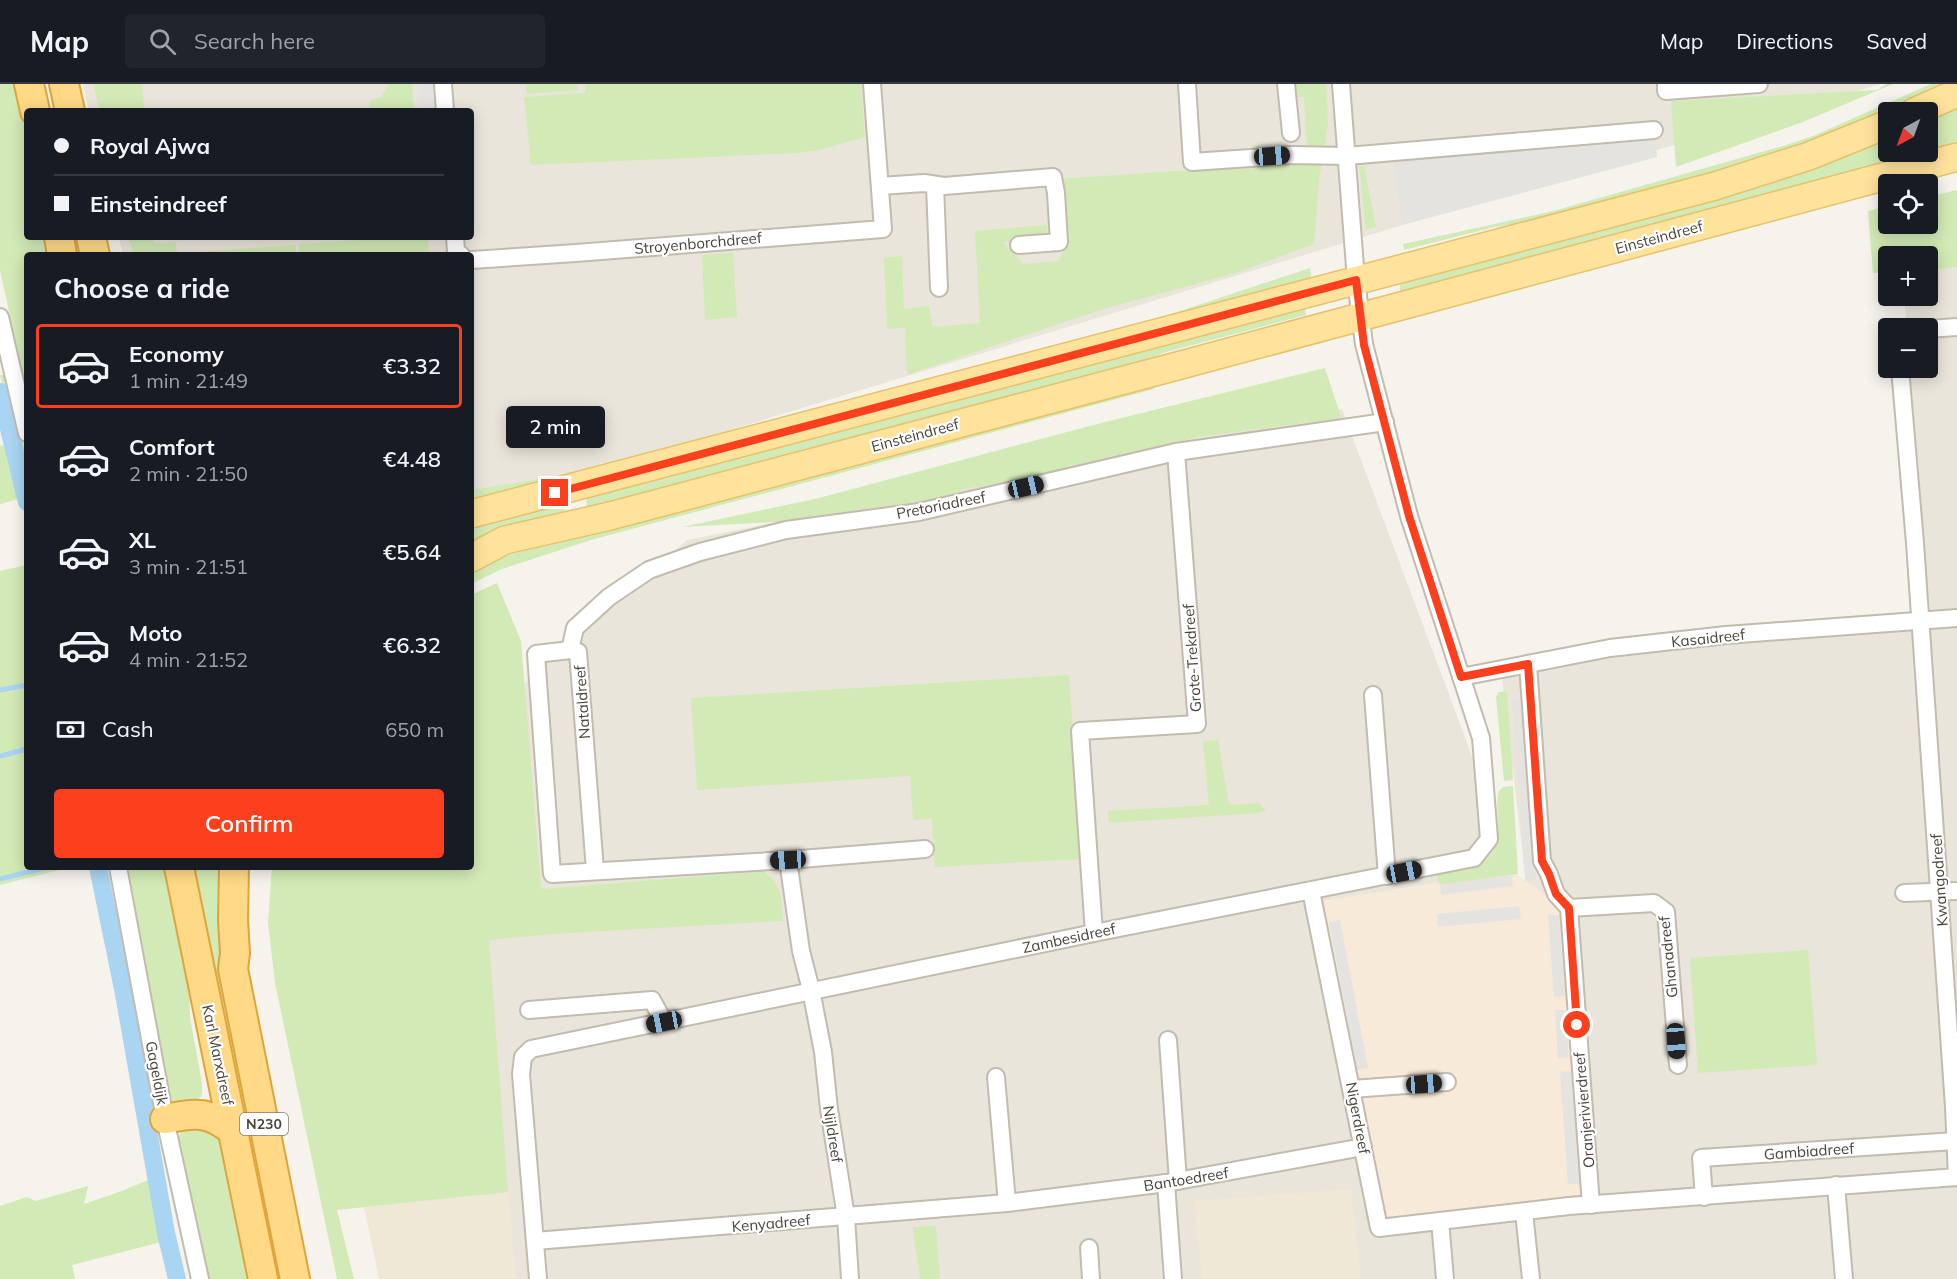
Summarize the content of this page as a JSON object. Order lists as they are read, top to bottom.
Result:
{
  "streets": {
    "highway": ["Karl Marxdreef", "N230"],
    "main road": ["Einsteindreef"],
    "street": [
      "Stroyenborchdreef",
      "Pretoriadreef",
      "Kasaidreef",
      "Grote-Trekdreef",
      "Nataldreef",
      "Kwangodreef",
      "Zambesidreef",
      "Ghanadreef",
      "Gageldijk",
      "Oranjerivierdreef",
      "Nigerdreef",
      "Nijldreef",
      "Gambiadreef",
      "Bantoedreef",
      "Kenyadreef"
    ]
  },
  "crossings": [
    ["Pretoriadreef", "Grote-Trekdreef"],
    ["Pretoriadreef", "Nataldreef"],
    ["Kasaidreef", "Kwangodreef"],
    ["Kasaidreef", "Zambesidreef"],
    ["Grote-Trekdreef", "Zambesidreef"],
    ["Kwangodreef", "Gambiadreef"],
    ["Zambesidreef", "Nigerdreef"],
    ["Zambesidreef", "Nijldreef"],
    ["Zambesidreef", "Kenyadreef"],
    ["Ghanadreef", "Oranjerivierdreef"],
    ["Nigerdreef", "Bantoedreef"],
    ["Nijldreef", "Kenyadreef"],
    ["Bantoedreef", "Kenyadreef"]
  ],
  "north": "bottom left",
  "page": {
    "header": "Map",
    "search": "Search here",
    "nav": ["Map", "Directions", "Saved"],
    "map_buttons": ["+", "−"],
    "banner": ["Royal Ajwa", "Einsteindreef"],
    "heading": "Choose a ride",
    "list": [
      {
        "name": "Economy",
        "note": "1 min · 21:49",
        "value": "€3.32"
      },
      {
        "name": "Comfort",
        "note": "2 min · 21:50",
        "value": "€4.48"
      },
      {
        "name": "XL",
        "note": "3 min · 21:51",
        "value": "€5.64"
      },
      {
        "name": "Moto",
        "note": "4 min · 21:52",
        "value": "€6.32"
      }
    ],
    "bubble": "2 min",
    "pay": ["Cash", "650 m"],
    "buttons": "Confirm"
  }
}
